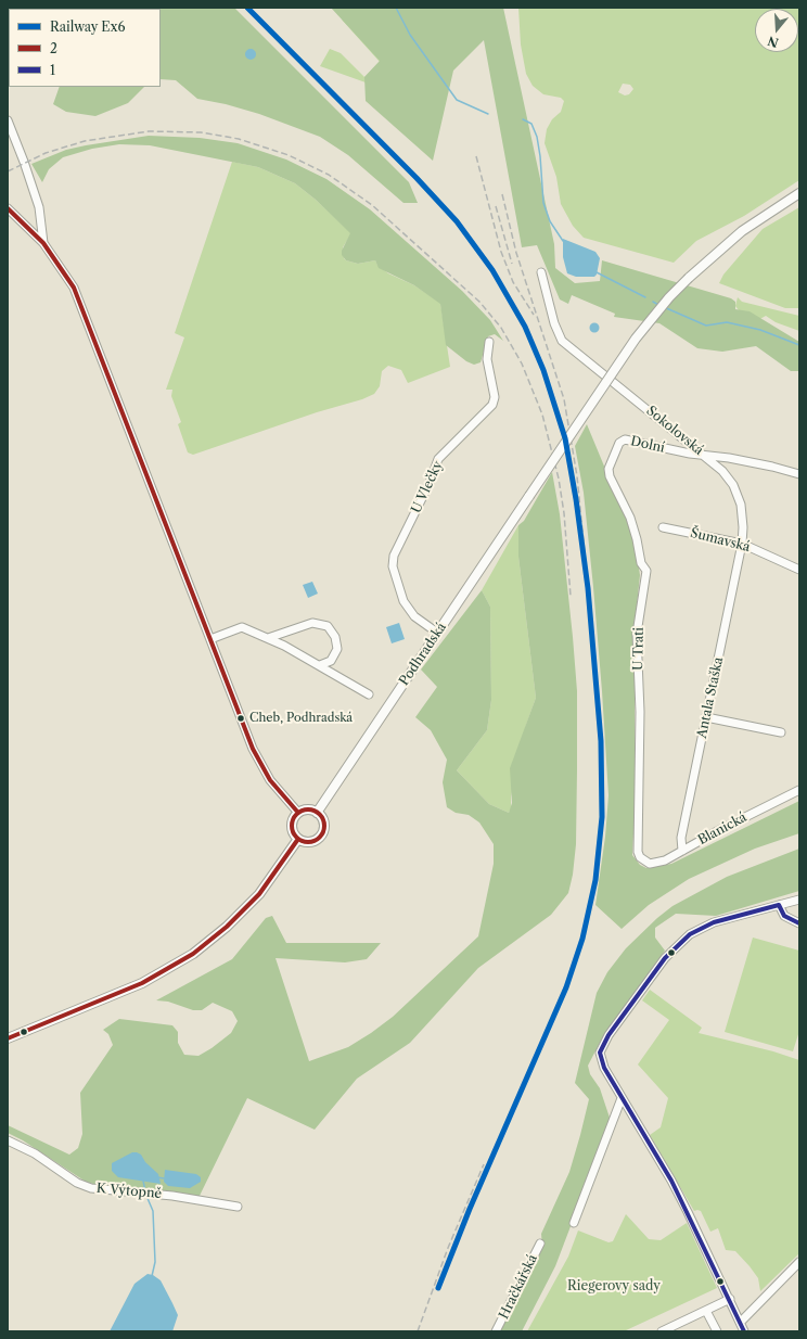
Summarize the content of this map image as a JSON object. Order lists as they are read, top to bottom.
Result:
{
  "streets": {
    "main road": ["Podhradská"],
    "street": [
      "Sokolovská",
      "Dolní",
      "U Vlečky",
      "Šumavská",
      "U Trati",
      "Antala Staška",
      "Blanická",
      "K Výtopně",
      "Hračkářská"
    ]
  },
  "crossings": [
    ["Sokolovská", "Dolní"],
    ["Dolní", "U Trati"],
    ["U Vlečky", "Podhradská"],
    ["Šumavská", "Antala Staška"],
    ["U Trati", "Blanická"],
    ["Antala Staška", "Blanická"]
  ],
  "parks": ["Riegerovy sady"],
  "places": ["Cheb, Podhradská"],
  "lines": ["rail line Ex6", "transit line 2", "transit line 1"],
  "legend": ["Railway Ex6", "2", "1"],
  "north": "bottom"
}
